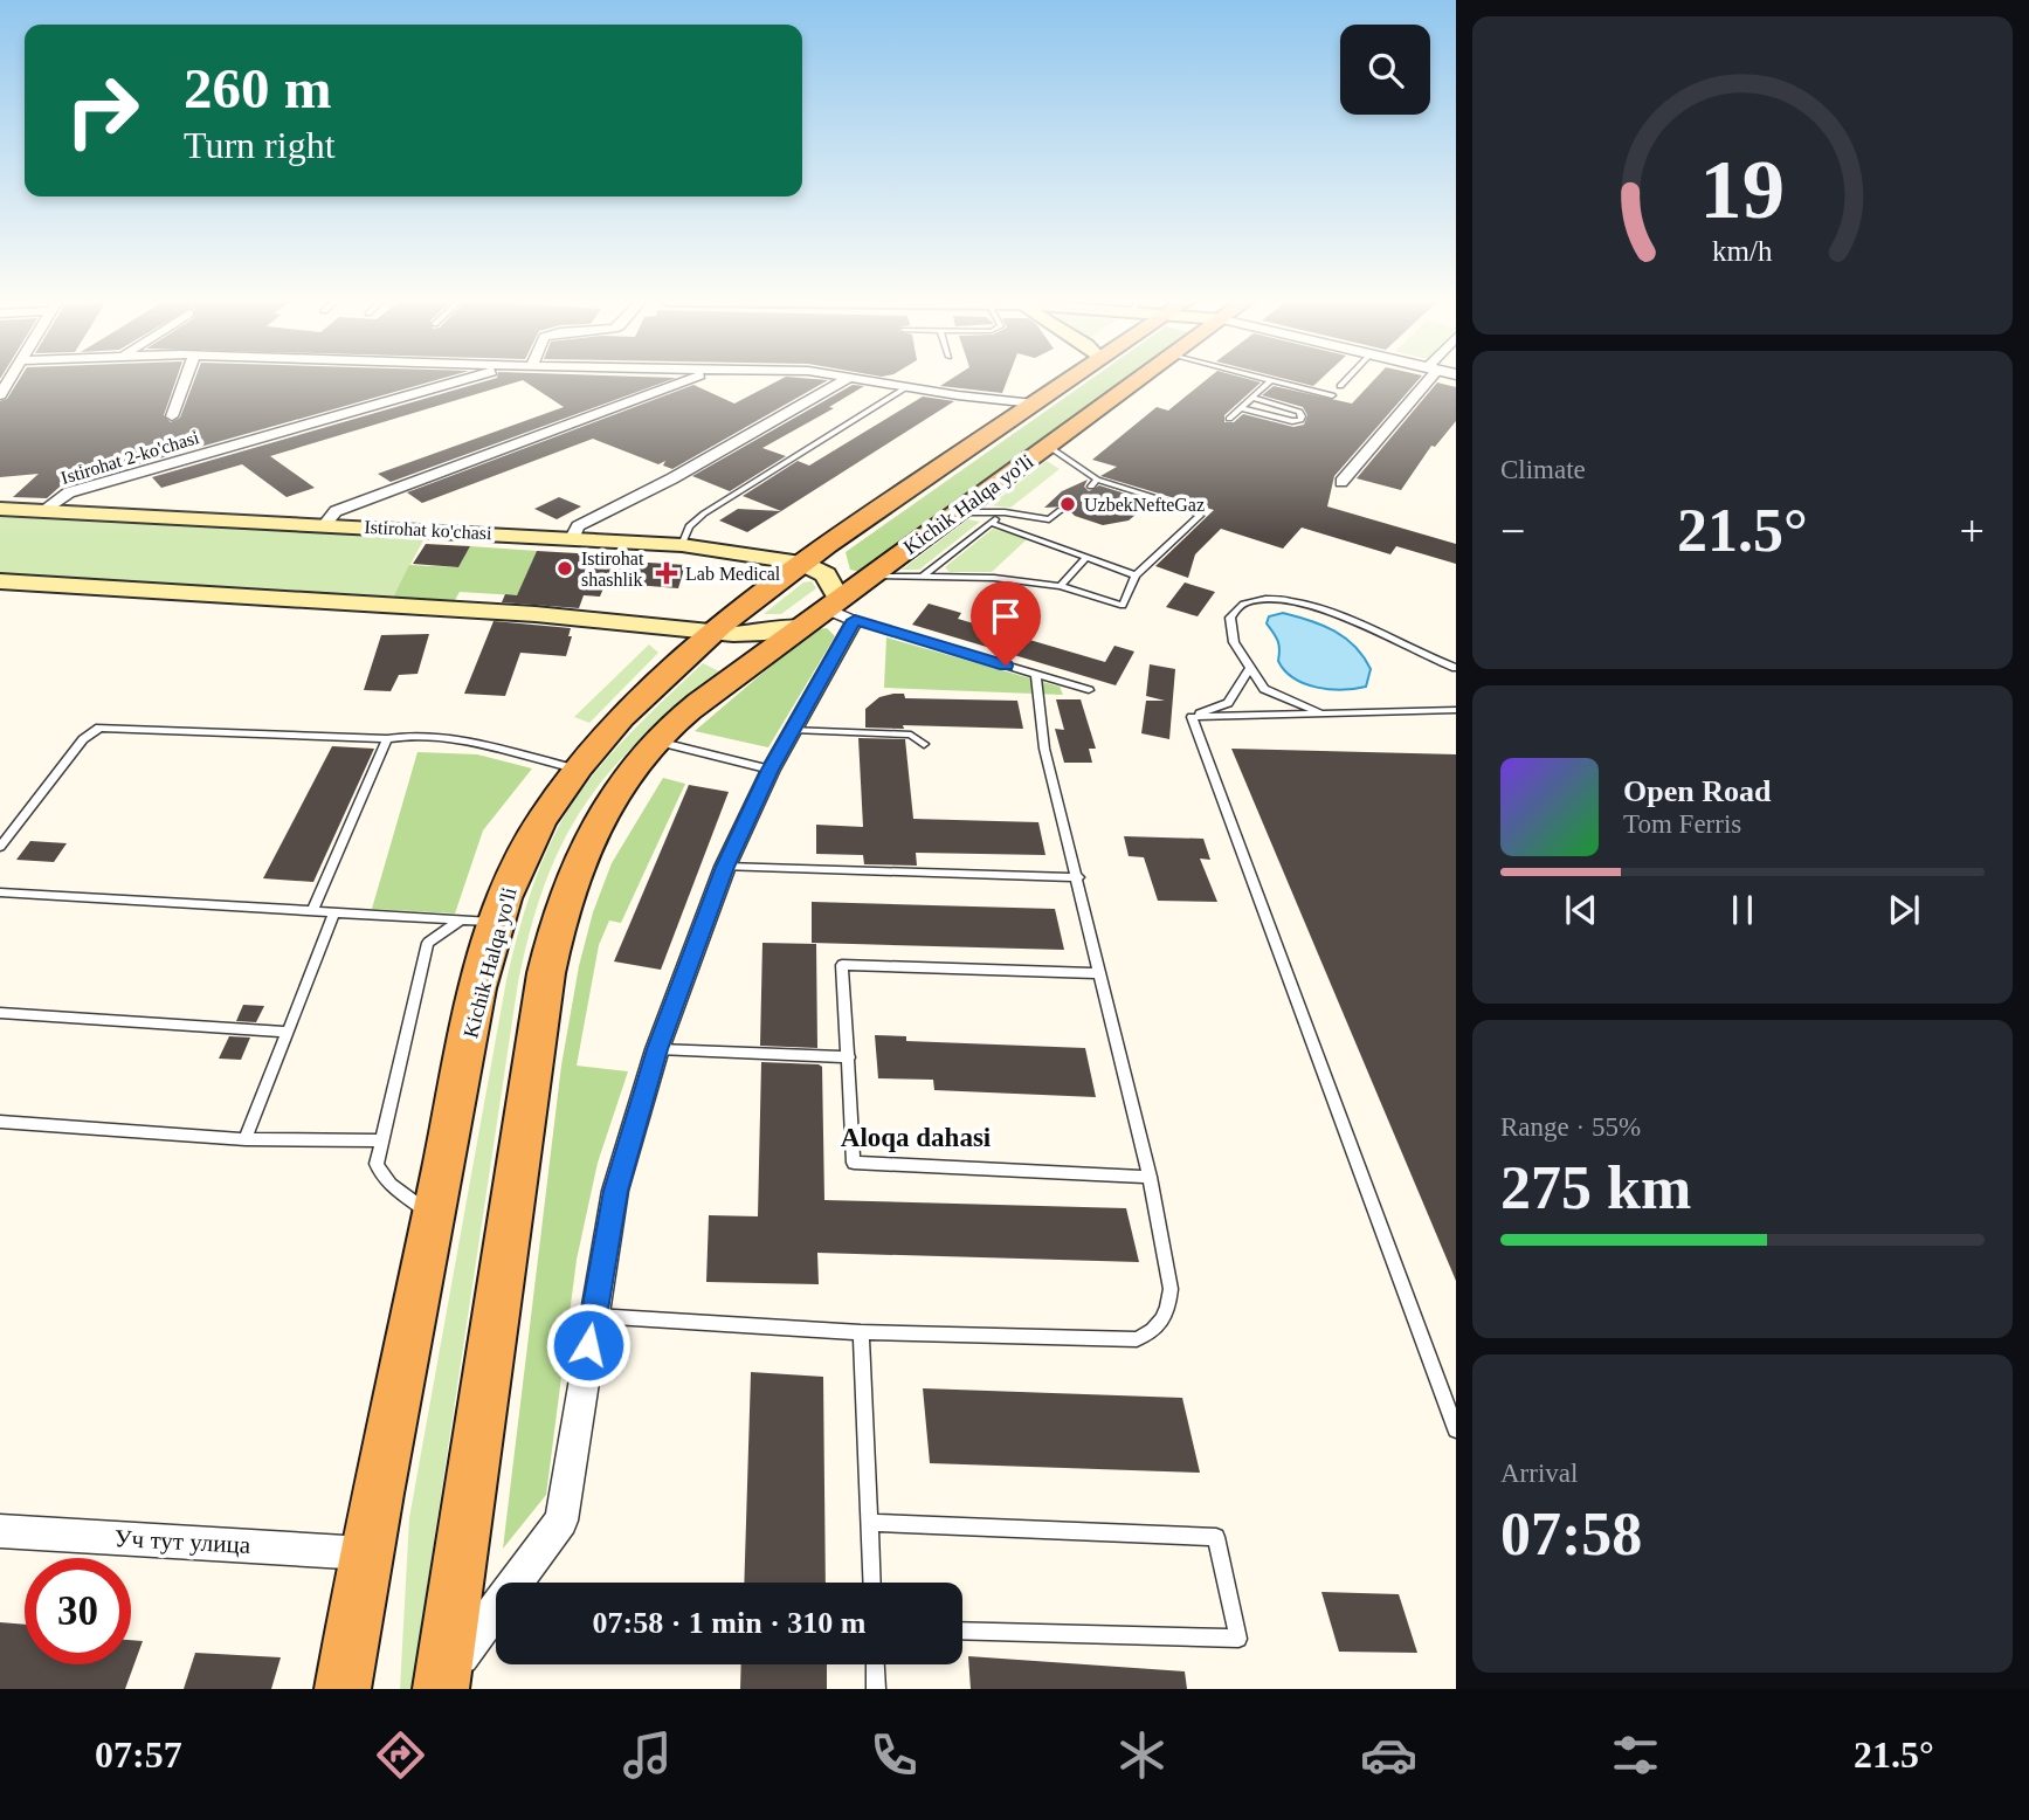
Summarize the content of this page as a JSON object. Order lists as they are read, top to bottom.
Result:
{
  "streets": {
    "highway": ["Kichik Halqa yo'li"],
    "main road": ["Istirohat ko'chasi"],
    "street": ["Istirohat 2-ko'chasi", "Уч тут улица"]
  },
  "crossings": [
    ["Istirohat 2-ko'chasi", "Istirohat ko'chasi"],
    ["Kichik Halqa yo'li", "Istirohat ko'chasi"],
    ["Kichik Halqa yo'li", "Уч тут улица"]
  ],
  "districts": ["Aloqa dahasi"],
  "places": {
    "other": ["UzbekNefteGaz", "Istirohat shashlik"],
    "health": ["Lab Medical"]
  },
  "page": {
    "turn": ["260 m", "Turn right"],
    "tile": [
      "Climate",
      ["Range · 55%", "275 km"],
      ["Arrival", "07:58"]
    ],
    "heat": ["−", "21.5°", "+"],
    "song": ["Open Road", "Tom Ferris"],
    "limit": "30",
    "trip": "07:58 · 1 min · 310 m",
    "tabs": ["07:57", "21.5°"],
    "gauge": ["19", "km/h"]
  }
}
